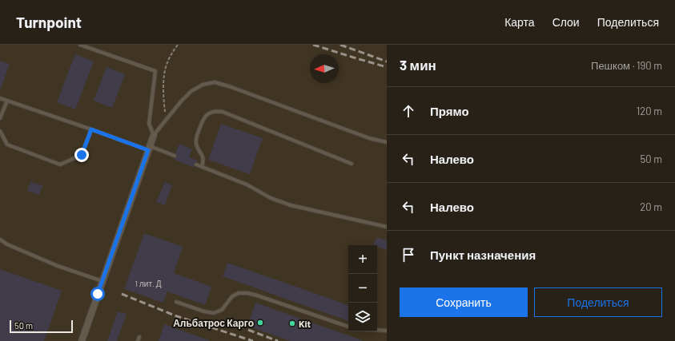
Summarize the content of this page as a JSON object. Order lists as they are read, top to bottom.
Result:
{
  "places": ["Альбатрос Карго", "Kit"],
  "house_numbers": ["1 лит. Д"],
  "scale_bar": "50 m",
  "north": "left",
  "page": {
    "header": "Turnpoint",
    "nav": ["Карта", "Слои", "Поделиться"],
    "heading": ["3 мин", "Пешком · 190 m"],
    "list": [
      ["Прямо", "120 m"],
      ["Налево", "50 m"],
      ["Налево", "20 m"],
      "Пункт назначения"
    ],
    "map_buttons": ["+", "−"],
    "buttons": ["Сохранить", "Поделиться"],
    "scale": "50 m"
  }
}
